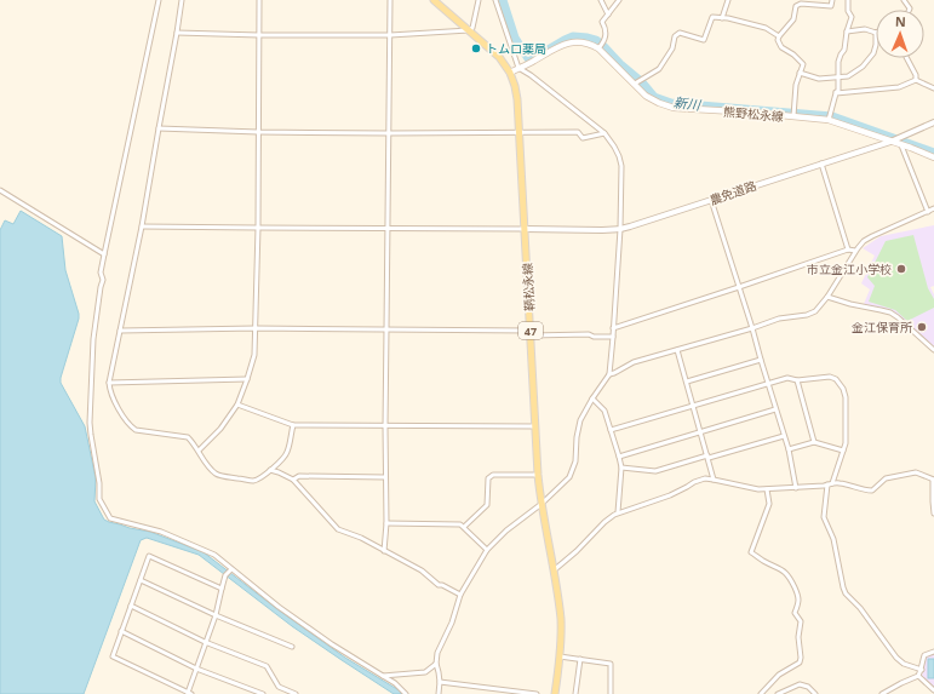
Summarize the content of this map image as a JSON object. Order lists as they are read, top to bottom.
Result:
{
  "streets": {
    "main road": ["熊野松永線", "鞆松永線", "47"],
    "street": ["農免道路"]
  },
  "crossings": [
    ["熊野松永線", "農免道路"],
    ["熊野松永線", "鞆松永線"],
    ["農免道路", "鞆松永線"]
  ],
  "water": ["新川"],
  "places": ["トムロ薬局", "市立金江小学校", "金江保育所"],
  "north": "top"
}
